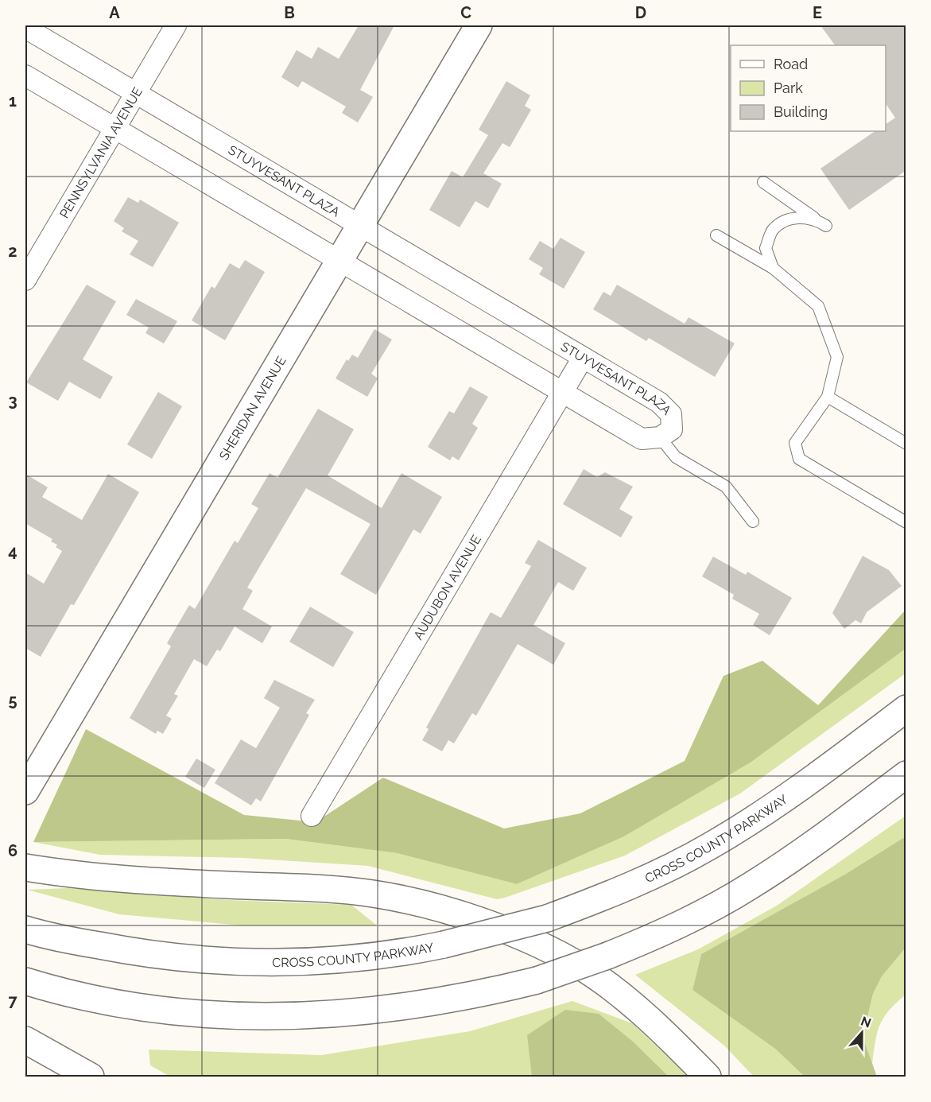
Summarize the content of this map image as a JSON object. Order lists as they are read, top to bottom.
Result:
{
  "streets": {
    "main road": ["SHERIDAN AVENUE", "CROSS COUNTY PARKWAY"],
    "street": ["PENNSYLVANIA AVENUE", "STUYVESANT PLAZA", "AUDUBON AVENUE"]
  },
  "crossings": [
    ["PENNSYLVANIA AVENUE", "STUYVESANT PLAZA"],
    ["STUYVESANT PLAZA", "SHERIDAN AVENUE"],
    ["STUYVESANT PLAZA", "AUDUBON AVENUE"]
  ],
  "legend": ["Road", "Park", "Building"],
  "north": "top",
  "grid": {
    "columns": [
      "A",
      "B",
      "C",
      "D",
      "E"
    ],
    "rows": [
      "1",
      "2",
      "3",
      "4",
      "5",
      "6",
      "7"
    ]
  }
}
